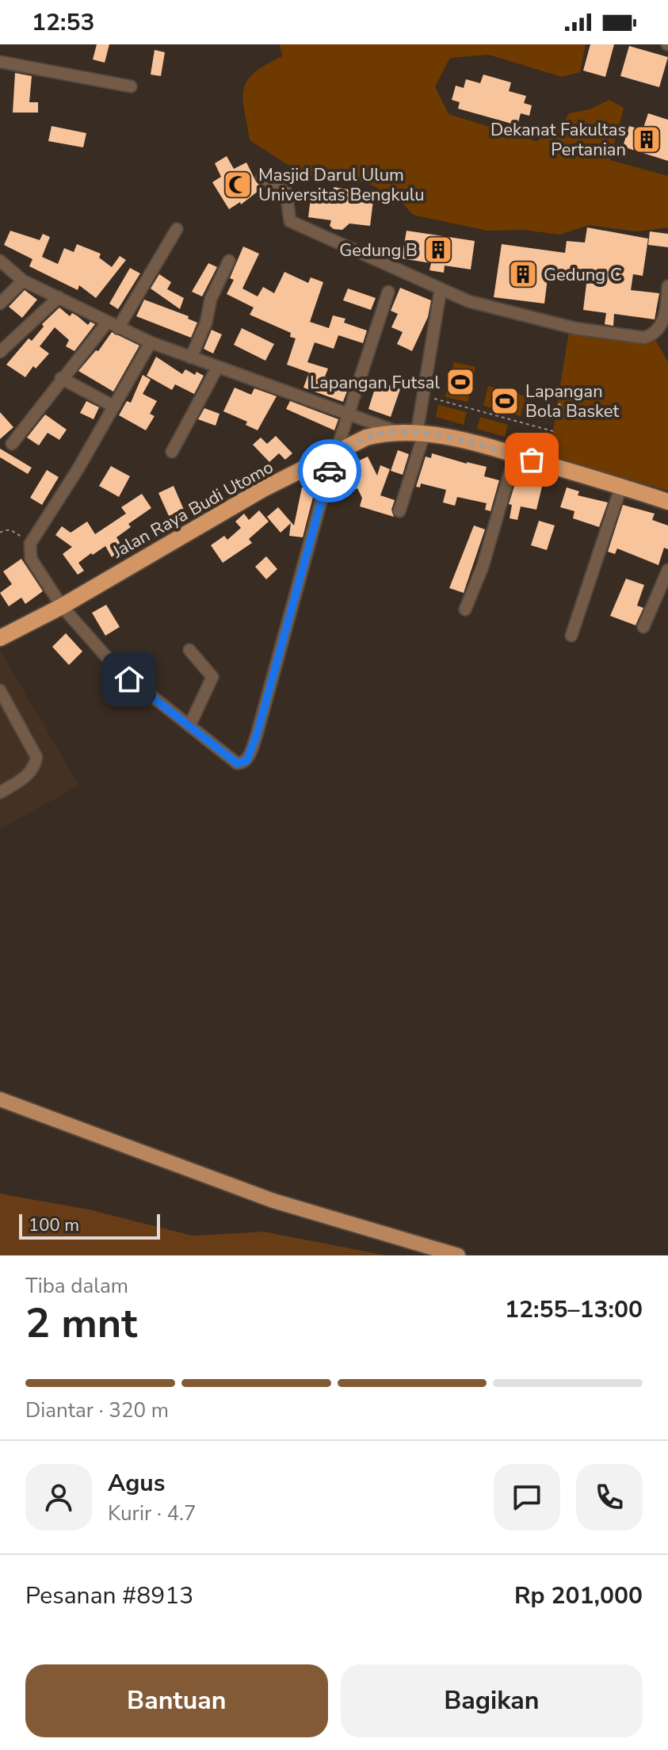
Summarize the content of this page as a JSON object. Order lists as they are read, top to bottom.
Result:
{
  "streets": {
    "highway": ["Jalan Raya Budi Utomo"]
  },
  "places": {
    "building": ["Dekanat Fakultas Pertanian", "Gedung B", "Gedung C"],
    "mosque": ["Masjid Darul Ulum Universitas Bengkulu"],
    "sports": ["Lapangan Futsal", "Lapangan Bola Basket"]
  },
  "scale_bar": "100 m",
  "page": {
    "status": "12:53",
    "scale": "100 m",
    "heading": ["2 mnt", "Tiba dalam", "12:55–13:00"],
    "panel": [
      "Agus",
      "Kurir · 4.7",
      "Pesanan #8913",
      "Rp 201,000"
    ],
    "bar": "Diantar · 320 m",
    "buttons": ["Bantuan", "Bagikan"]
  }
}
